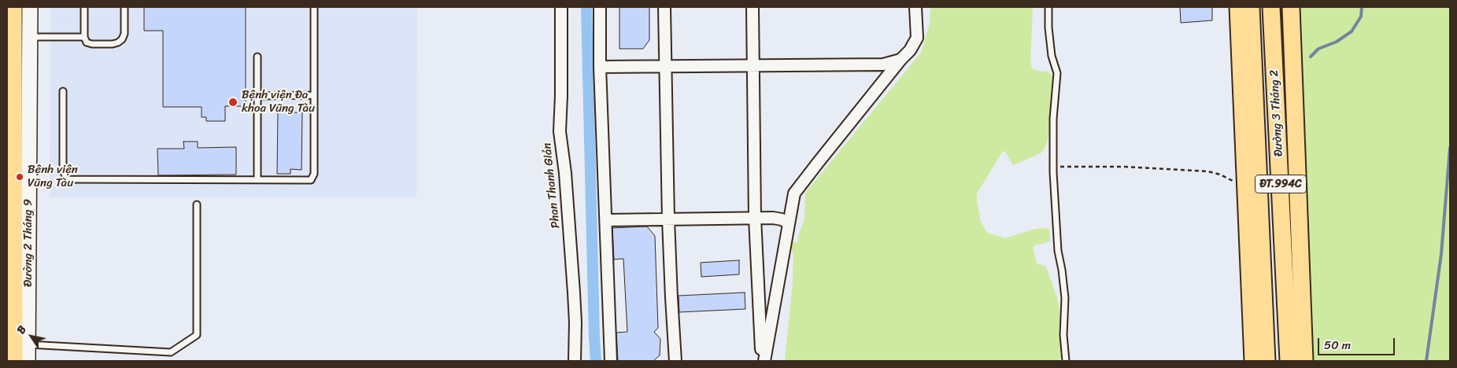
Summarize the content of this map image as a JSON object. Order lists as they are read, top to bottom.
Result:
{
  "streets": {
    "main road": ["Đường 3 Tháng 2", "ĐT.994C", "Đường 2 Tháng 9"],
    "street": ["Phan Thanh Giản"]
  },
  "places": ["Bệnh viện Đa khoa Vũng Tàu", "Bệnh viện Vũng Tàu"],
  "scale_bar": "50 m",
  "north": "top left"
}
